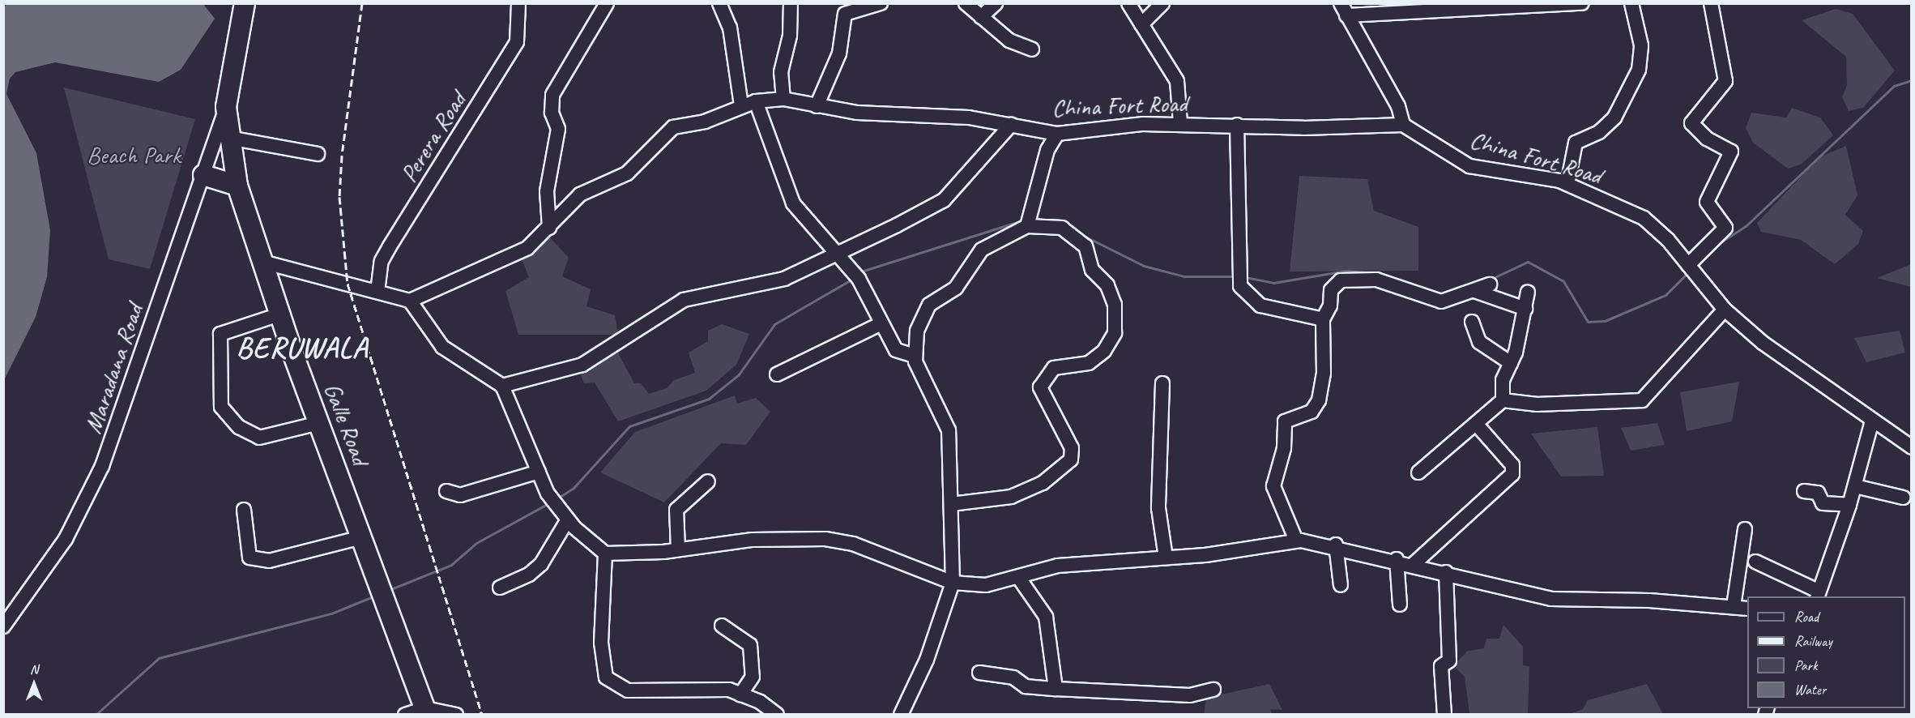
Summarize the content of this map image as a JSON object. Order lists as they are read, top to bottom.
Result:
{
  "streets": {
    "highway": ["Galle Road"],
    "street": ["China Fort Road", "Perera Road", "Maradana Road"]
  },
  "crossings": [
    ["Maradana Road", "Galle Road"]
  ],
  "districts": ["BERUWALA"],
  "parks": ["Beach Park"],
  "legend": [
    "Road",
    "Railway",
    "Park",
    "Water"
  ],
  "north": "top"
}
